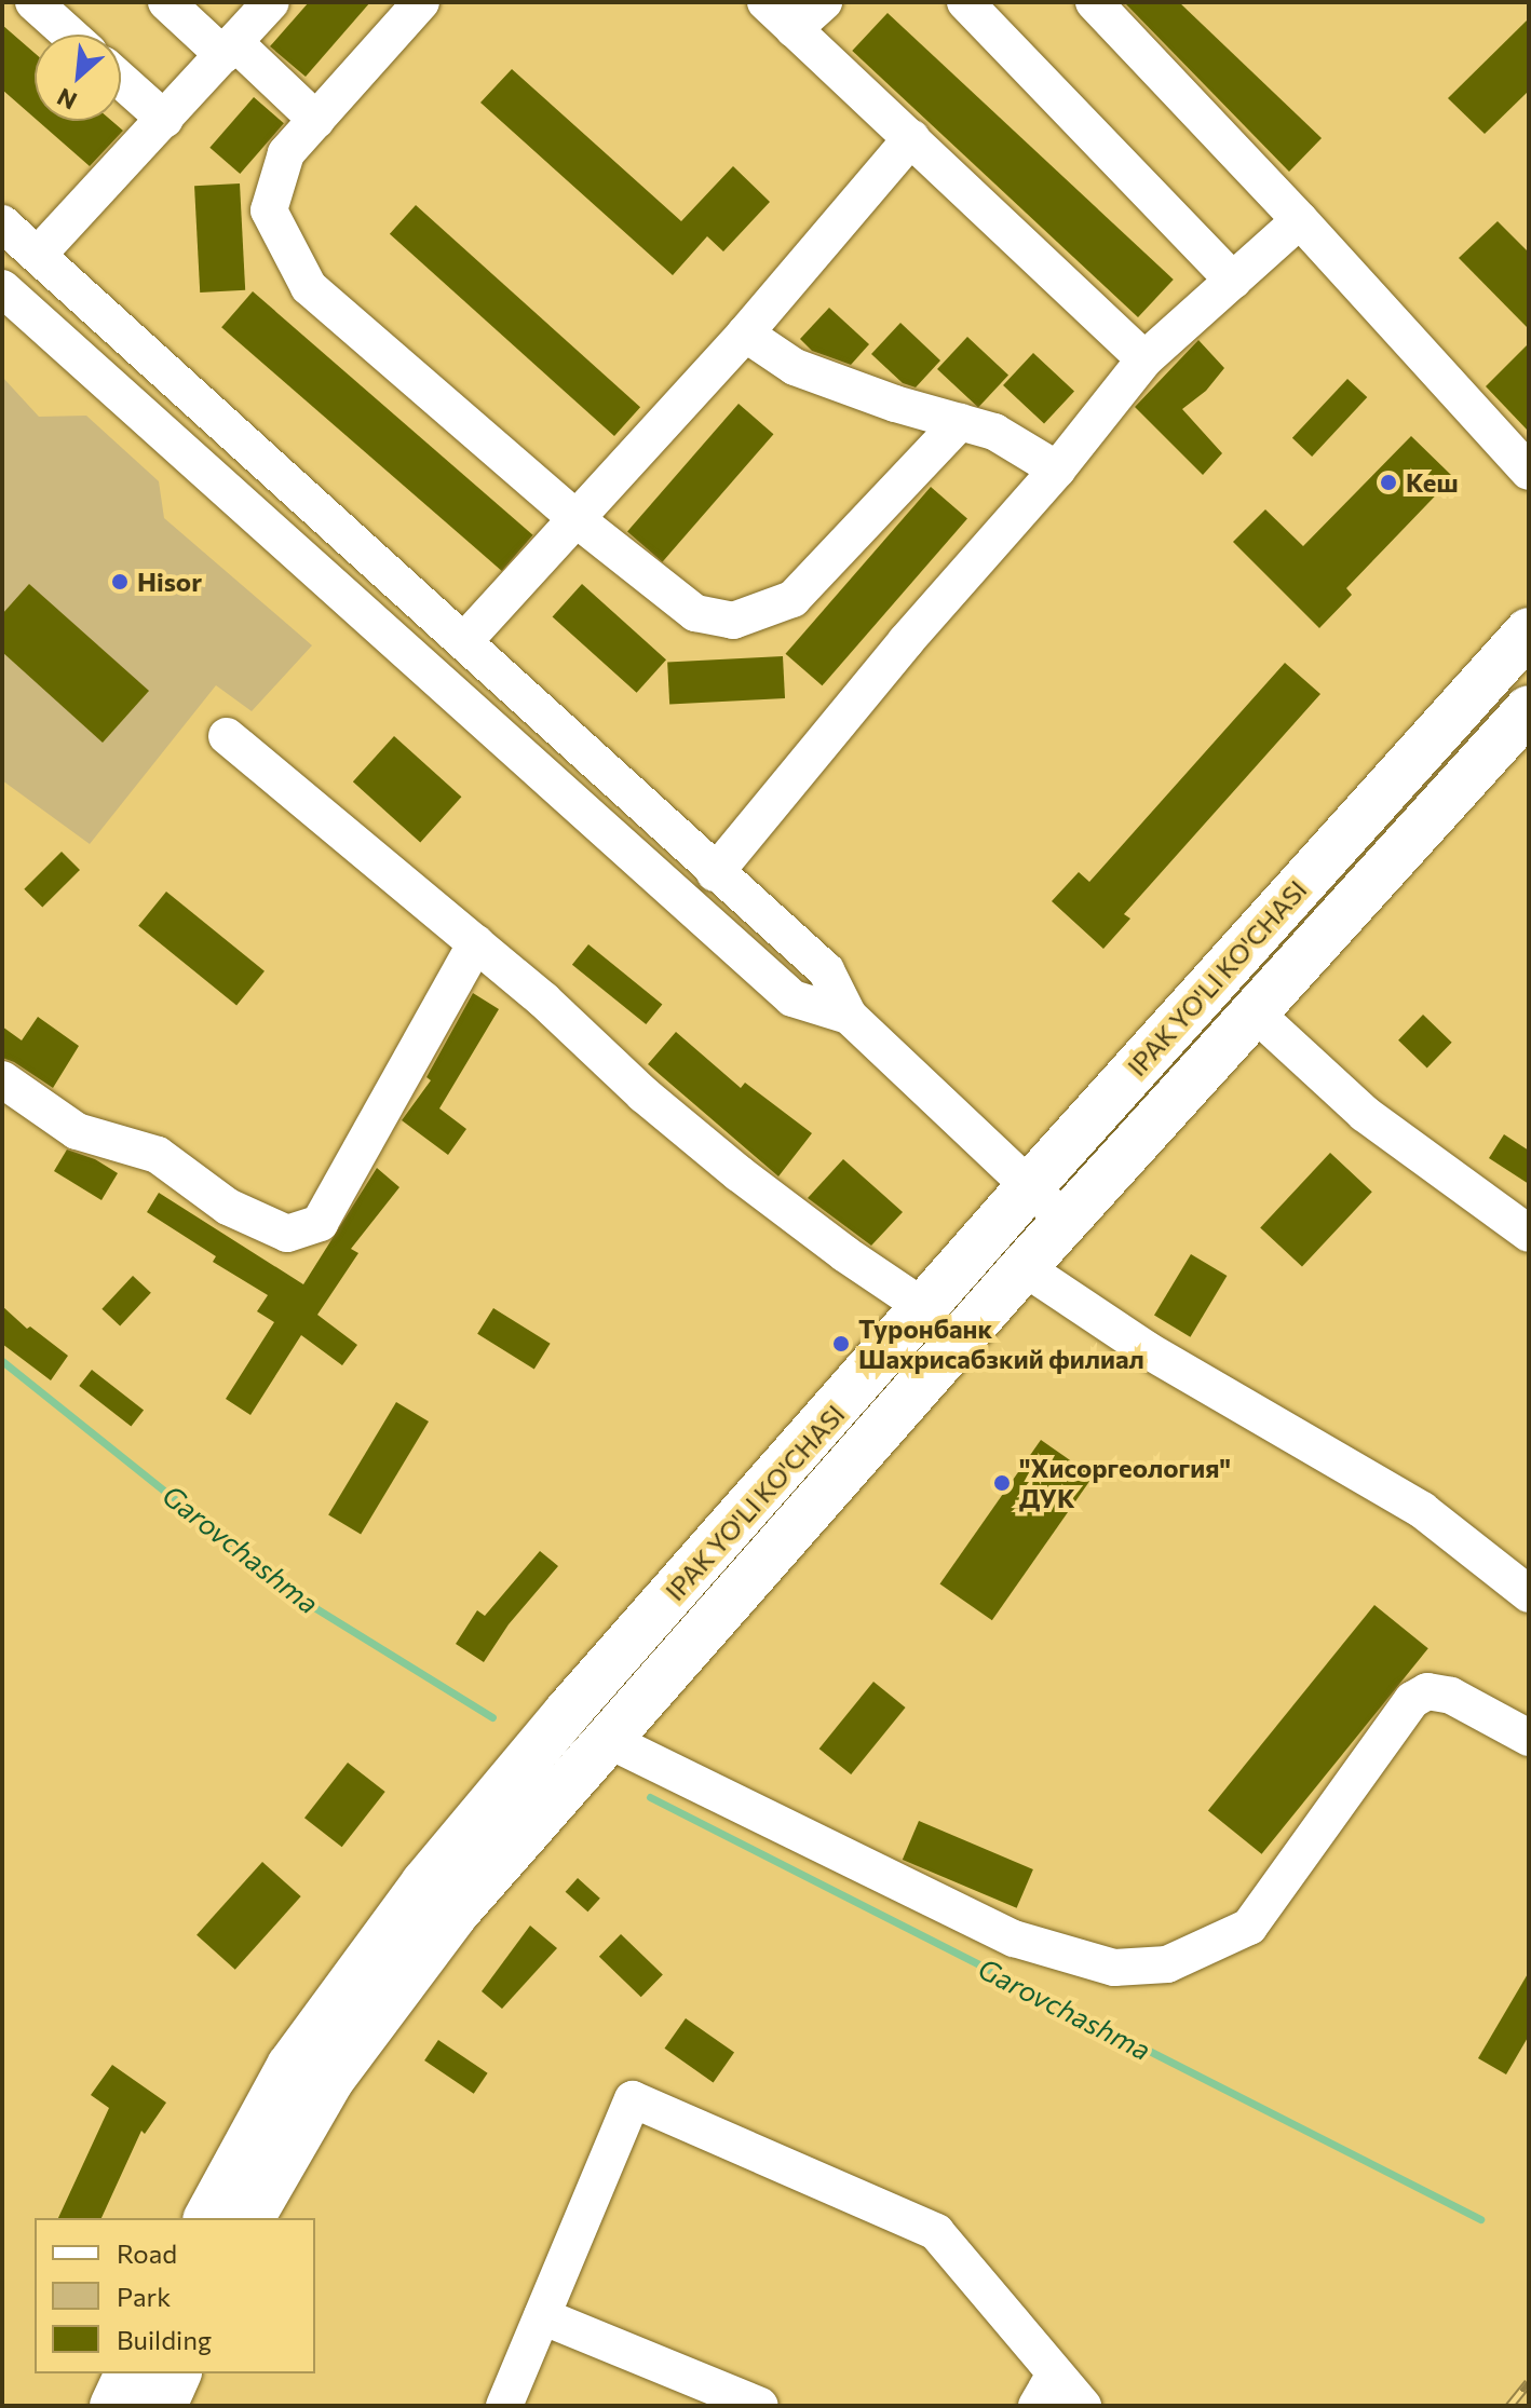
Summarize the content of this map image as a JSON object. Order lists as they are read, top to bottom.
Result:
{
  "streets": {
    "main road": ["IPAK YO'LI KO'CHASI"]
  },
  "water": ["Garovchashma"],
  "places": [
    "Кеш",
    "Hisor",
    "Туронбанк Шахрисабзкий филиал",
    "\"Хисоргеология\" ДУК"
  ],
  "legend": ["Road", "Park", "Building"],
  "north": "bottom left"
}
